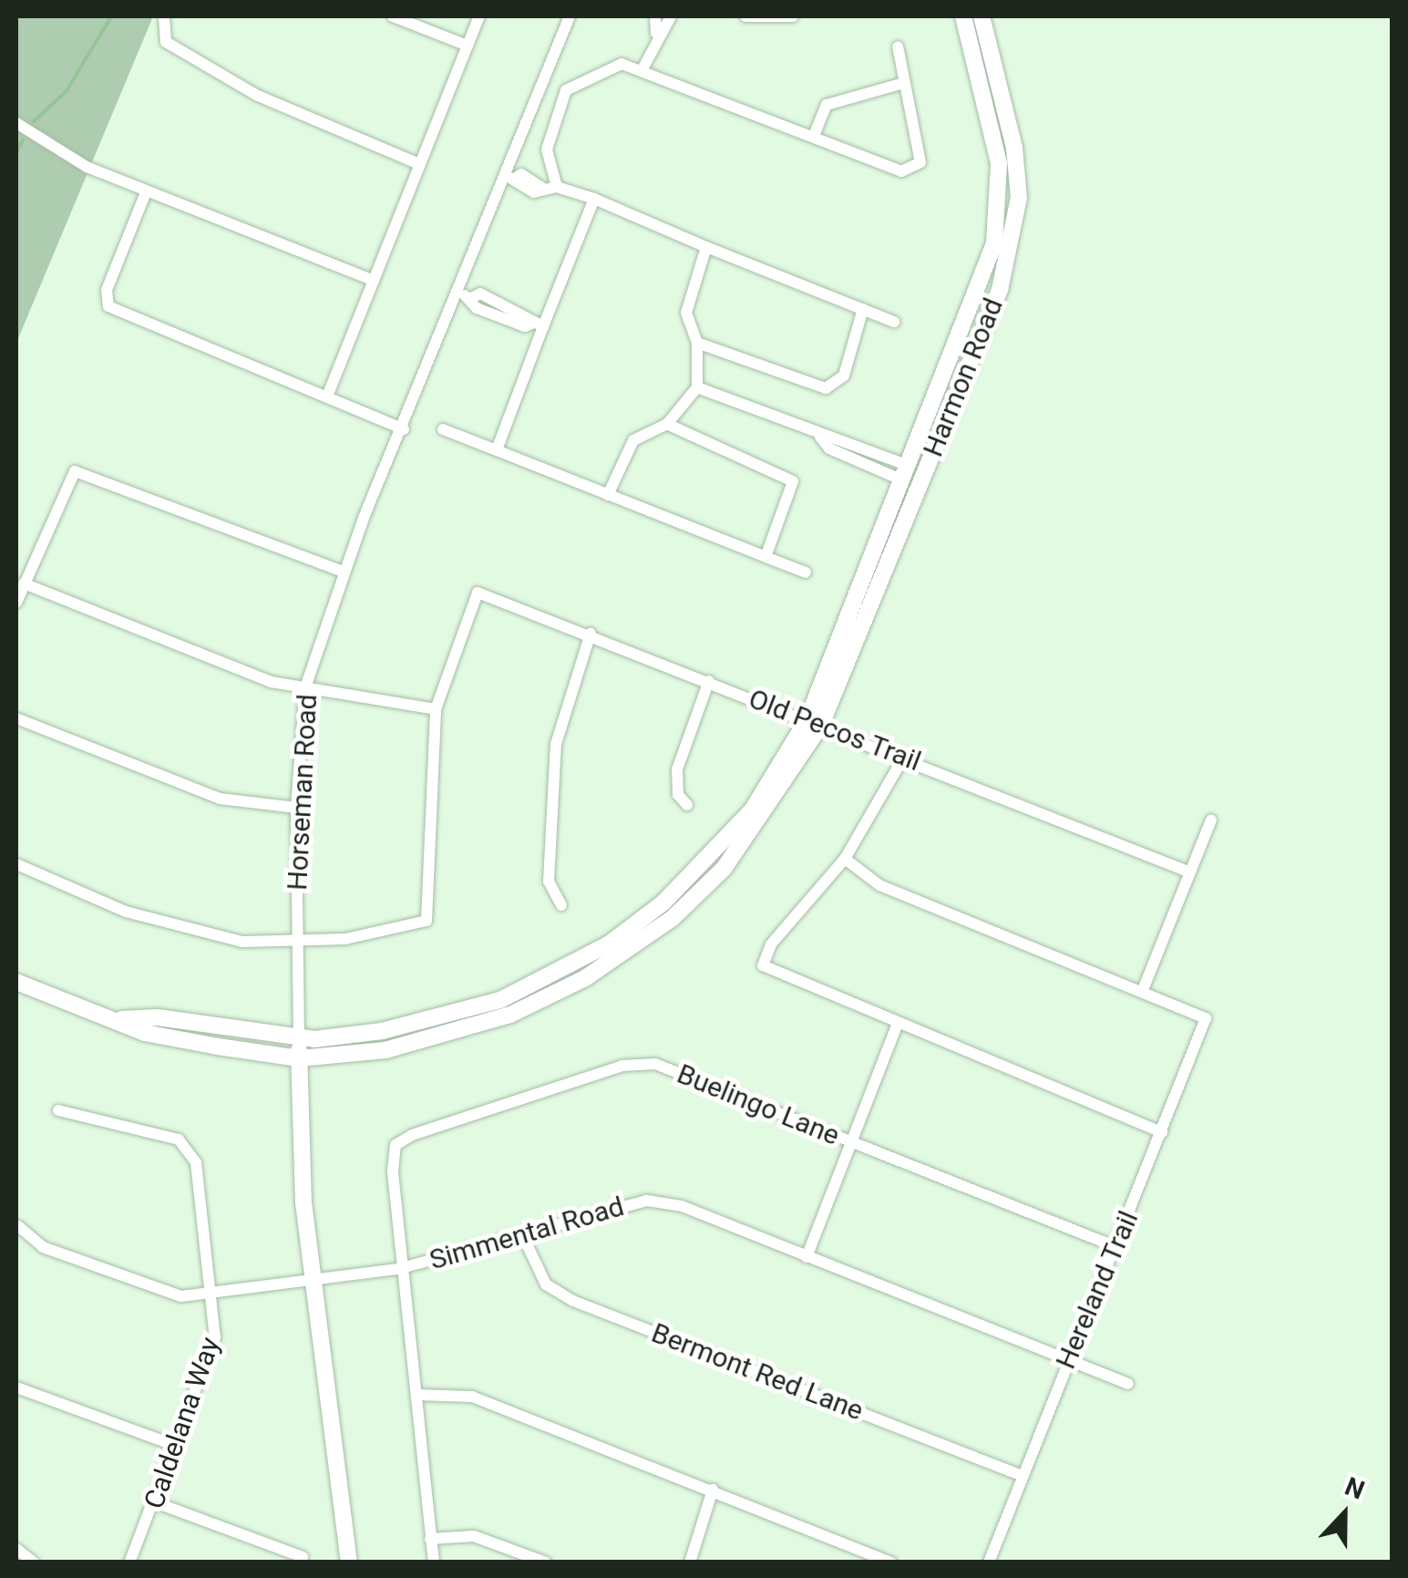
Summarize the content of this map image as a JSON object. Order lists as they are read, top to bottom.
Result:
{
  "streets": {
    "street": [
      "Harmon Road",
      "Old Pecos Trail",
      "Horseman Road",
      "Buelingo Lane",
      "Simmental Road",
      "Hereland Trail",
      "Bermont Red Lane",
      "Caldelana Way"
    ]
  },
  "crossings": [
    ["Harmon Road", "Old Pecos Trail"],
    ["Horseman Road", "Simmental Road"],
    ["Buelingo Lane", "Simmental Road"],
    ["Buelingo Lane", "Hereland Trail"],
    ["Simmental Road", "Hereland Trail"],
    ["Simmental Road", "Bermont Red Lane"],
    ["Simmental Road", "Caldelana Way"],
    ["Hereland Trail", "Bermont Red Lane"]
  ],
  "north": "top"
}
